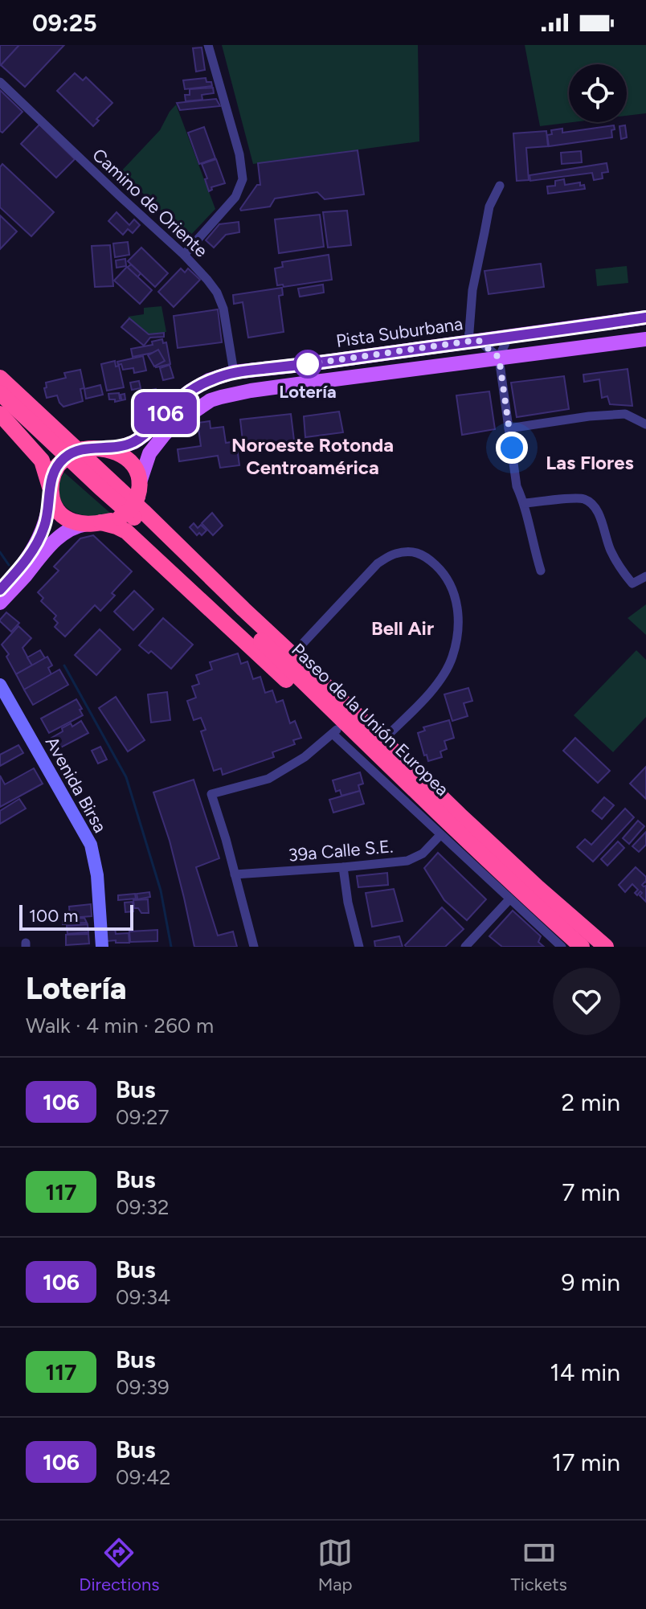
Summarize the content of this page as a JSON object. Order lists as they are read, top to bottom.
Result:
{
  "streets": {
    "highway": ["Paseo de la Unión Europea"],
    "main road": ["Pista Suburbana"],
    "street": ["Camino de Oriente", "Avenida Birsa", "39a Calle S.E."]
  },
  "crossings": [
    ["Camino de Oriente", "Pista Suburbana"],
    ["Pista Suburbana", "Paseo de la Unión Europea"]
  ],
  "districts": ["Noroeste Rotonda Centroamérica", "Las Flores", "Bell Air"],
  "places": ["Lotería"],
  "lines": ["bus line 106"],
  "scale_bar": "100 m",
  "page": {
    "status": "09:25",
    "on_map": "106",
    "scale": "100 m",
    "heading": ["Lotería", "Walk · 4 min · 260 m"],
    "list": [
      {
        "mark": "106",
        "name": "Bus",
        "note": "09:27",
        "value": "2 min"
      },
      {
        "mark": "117",
        "name": "Bus",
        "note": "09:32",
        "value": "7 min"
      },
      {
        "mark": "106",
        "name": "Bus",
        "note": "09:34",
        "value": "9 min"
      },
      {
        "mark": "117",
        "name": "Bus",
        "note": "09:39",
        "value": "14 min"
      },
      {
        "mark": "106",
        "name": "Bus",
        "note": "09:42",
        "value": "17 min"
      }
    ],
    "tabs": ["Directions", "Map", "Tickets"]
  }
}
